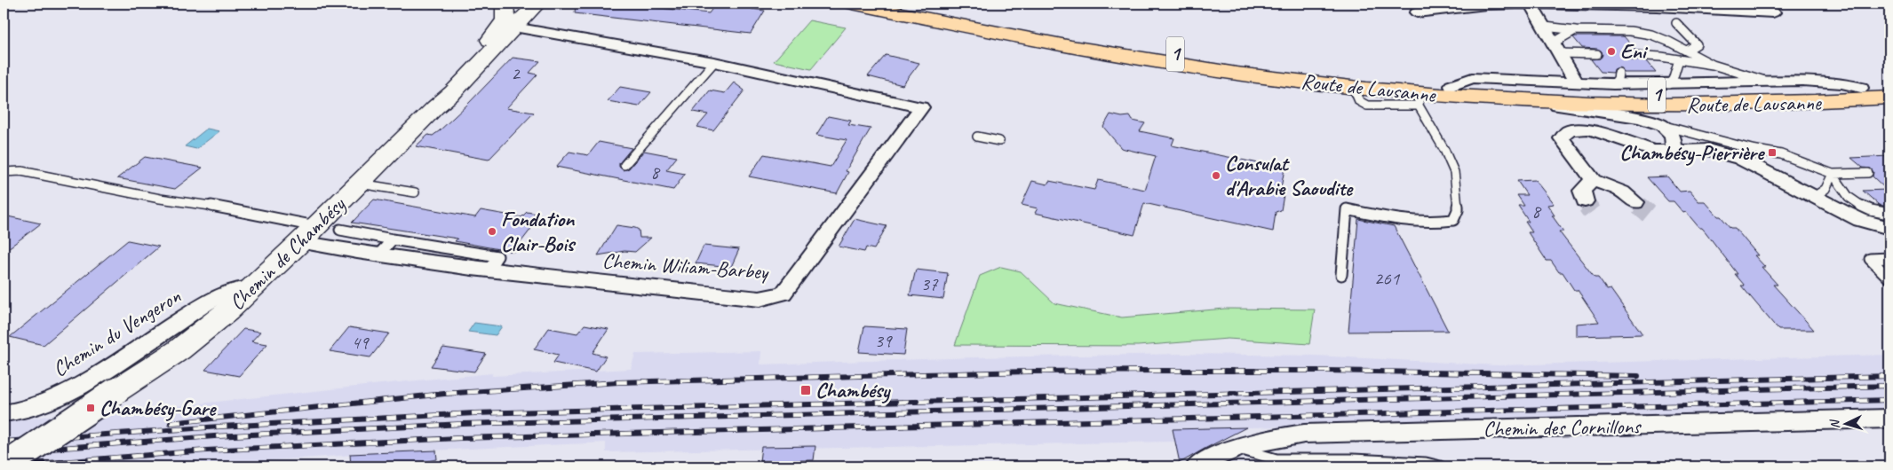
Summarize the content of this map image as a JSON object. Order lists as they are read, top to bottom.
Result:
{
  "streets": {
    "main road": ["1", "Route de Lausanne"],
    "street": [
      "Chemin de Chambésy",
      "Chemin Wiliam-Barbey",
      "Chemin du Vengeron",
      "Chemin des Cornillons"
    ]
  },
  "crossings": [
    ["Chemin de Chambésy", "Chemin Wiliam-Barbey"],
    ["Chemin de Chambésy", "Chemin du Vengeron"]
  ],
  "places": {
    "other": ["Eni", "Consulat d'Arabie Saoudite", "Fondation Clair-Bois"],
    "transit": ["Chambésy-Pierrière", "Chambésy", "Chambésy-Gare"]
  },
  "house_numbers": [
    "2",
    "8",
    "8",
    "261",
    "37",
    "39",
    "49"
  ],
  "north": "left"
}
